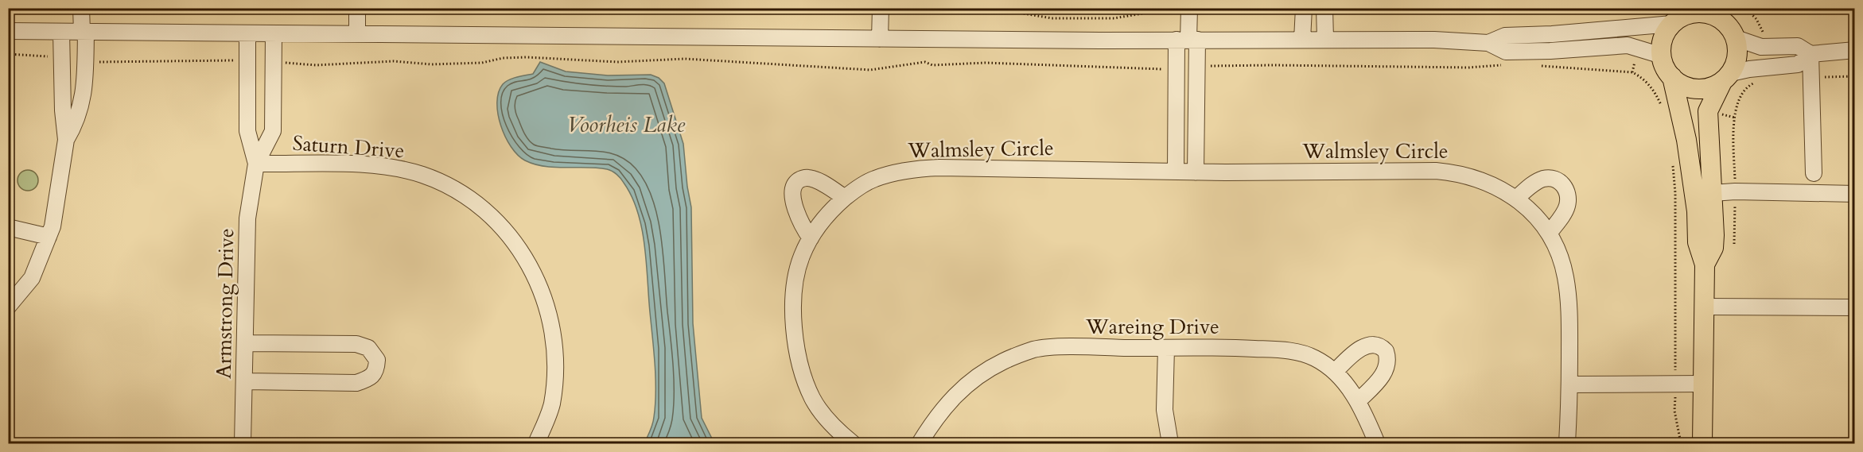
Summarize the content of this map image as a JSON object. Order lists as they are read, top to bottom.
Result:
{
  "streets": {
    "street": [
      "Saturn Drive",
      "Walmsley Circle",
      "Armstrong Drive",
      "Wareing Drive"
    ]
  },
  "crossings": [
    ["Saturn Drive", "Armstrong Drive"]
  ],
  "water": ["Voorheis Lake"]
}
